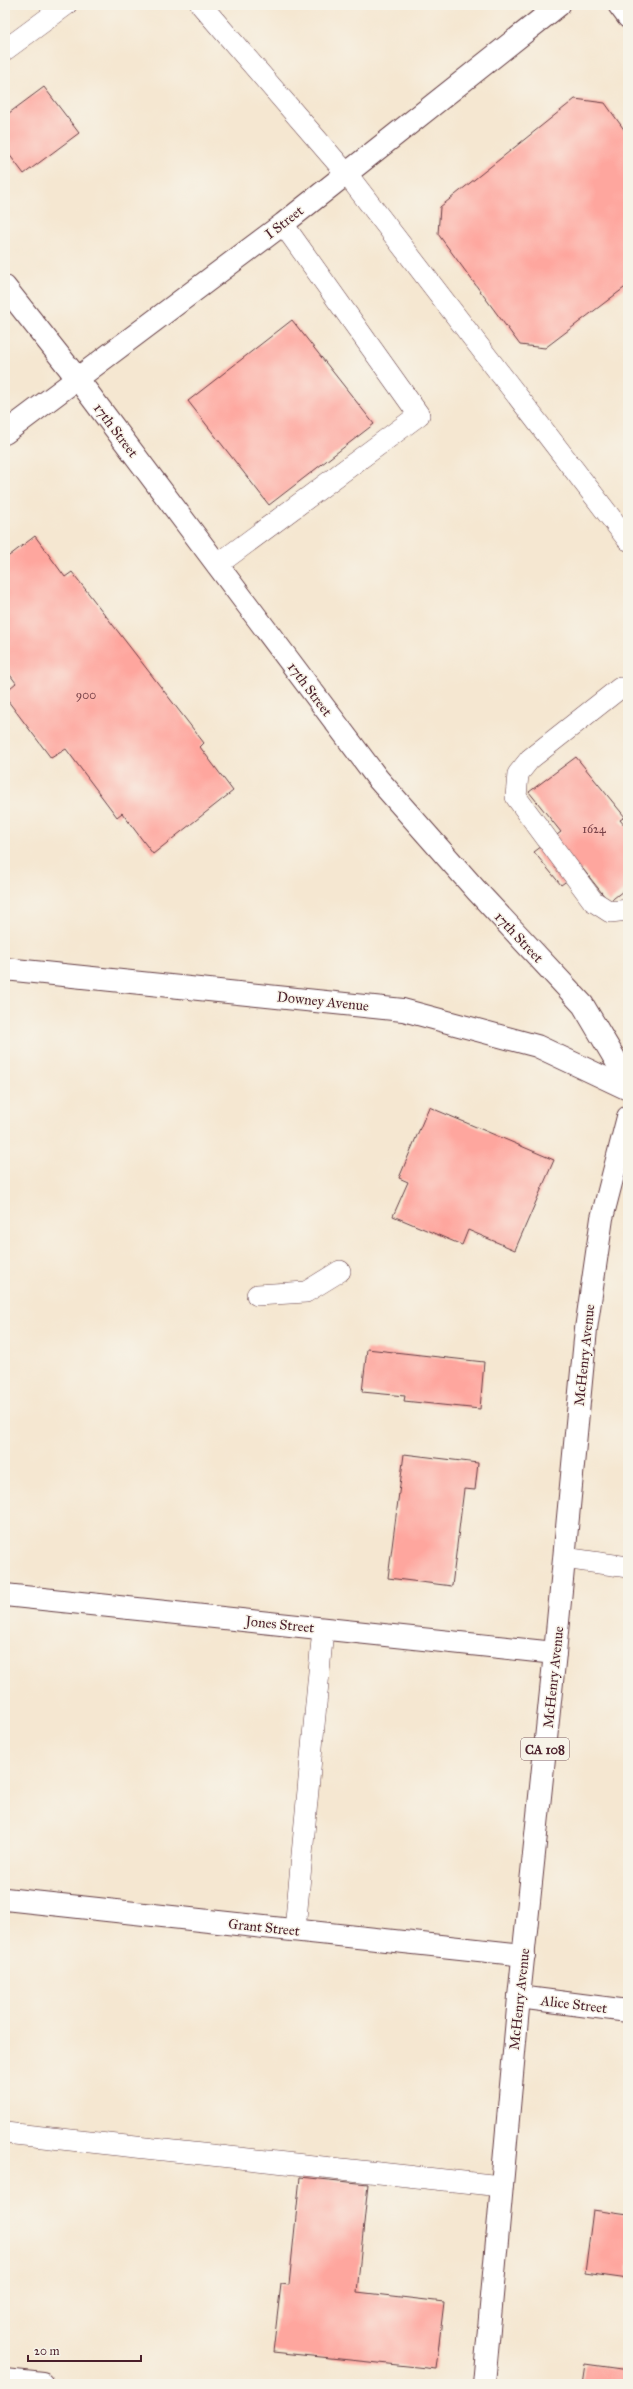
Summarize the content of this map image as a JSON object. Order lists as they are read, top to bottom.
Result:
{
  "streets": {
    "main road": [
      "I Street",
      "17th Street",
      "Downey Avenue",
      "McHenry Avenue",
      "Jones Street",
      "CA 108",
      "Grant Street",
      "Alice Street"
    ]
  },
  "crossings": [
    ["I Street", "17th Street"],
    ["McHenry Avenue", "Jones Street"],
    ["McHenry Avenue", "Grant Street"],
    ["McHenry Avenue", "Alice Street"]
  ],
  "house_numbers": ["900", "1624"],
  "scale_bar": "20 m"
}
